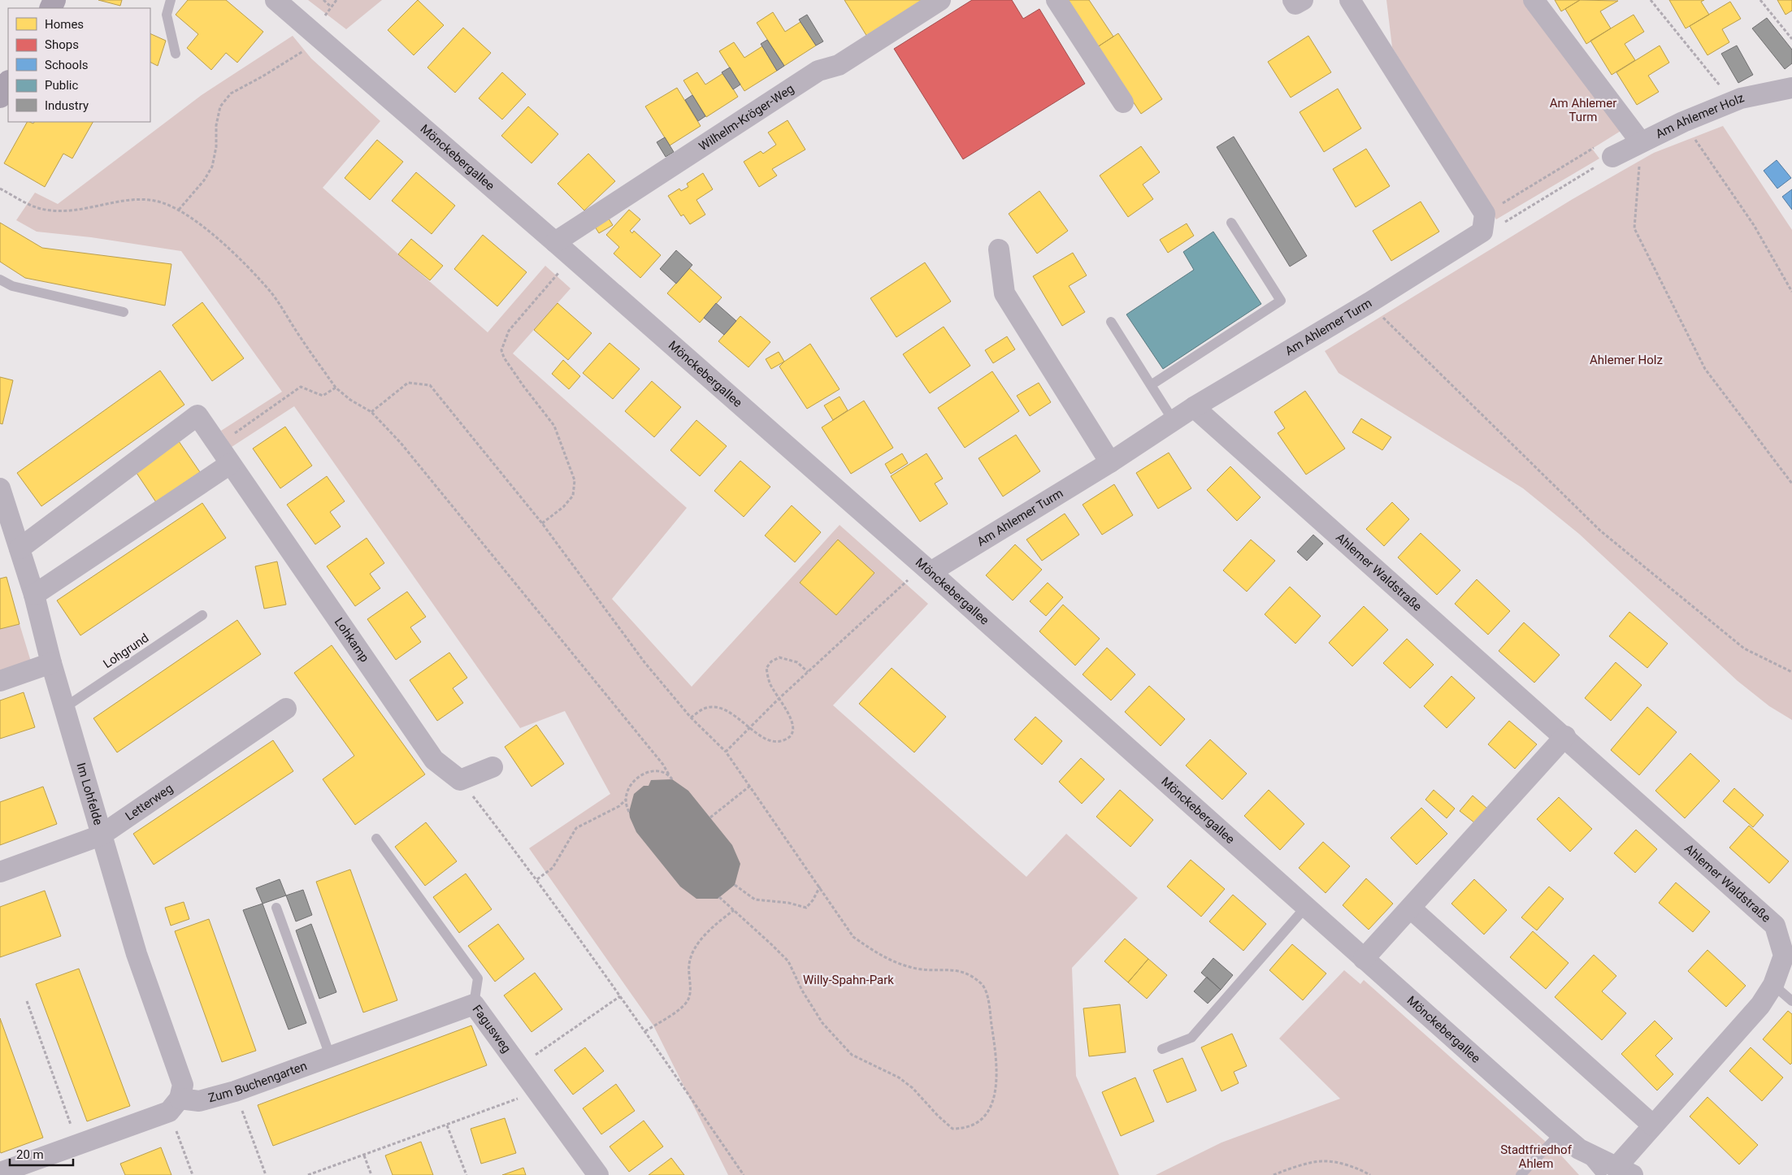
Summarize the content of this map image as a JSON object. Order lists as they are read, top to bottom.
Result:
{
  "streets": {
    "street": [
      "Am Ahlemer Holz",
      "Wilhelm-Kröger-Weg",
      "Mönckebergallee",
      "Am Ahlemer Turm",
      "Ahlemer Waldstraße",
      "Lohkamp",
      "Im Lohfelde",
      "Letterweg",
      "Fagusweg",
      "Zum Buchengarten"
    ],
    "lane": ["Lohgrund"]
  },
  "crossings": [
    ["Wilhelm-Kröger-Weg", "Mönckebergallee"],
    ["Mönckebergallee", "Am Ahlemer Turm"],
    ["Mönckebergallee", "Ahlemer Waldstraße"],
    ["Am Ahlemer Turm", "Ahlemer Waldstraße"],
    ["Lohkamp", "Im Lohfelde"],
    ["Lohgrund", "Im Lohfelde"],
    ["Im Lohfelde", "Letterweg"],
    ["Im Lohfelde", "Zum Buchengarten"],
    ["Fagusweg", "Zum Buchengarten"]
  ],
  "parks": [
    "Am Ahlemer Turm",
    "Ahlemer Holz",
    "Willy-Spahn-Park",
    "Stadtfriedhof Ahlem"
  ],
  "legend": [
    "Homes",
    "Shops",
    "Schools",
    "Public",
    "Industry"
  ],
  "scale_bar": "20 m"
}
